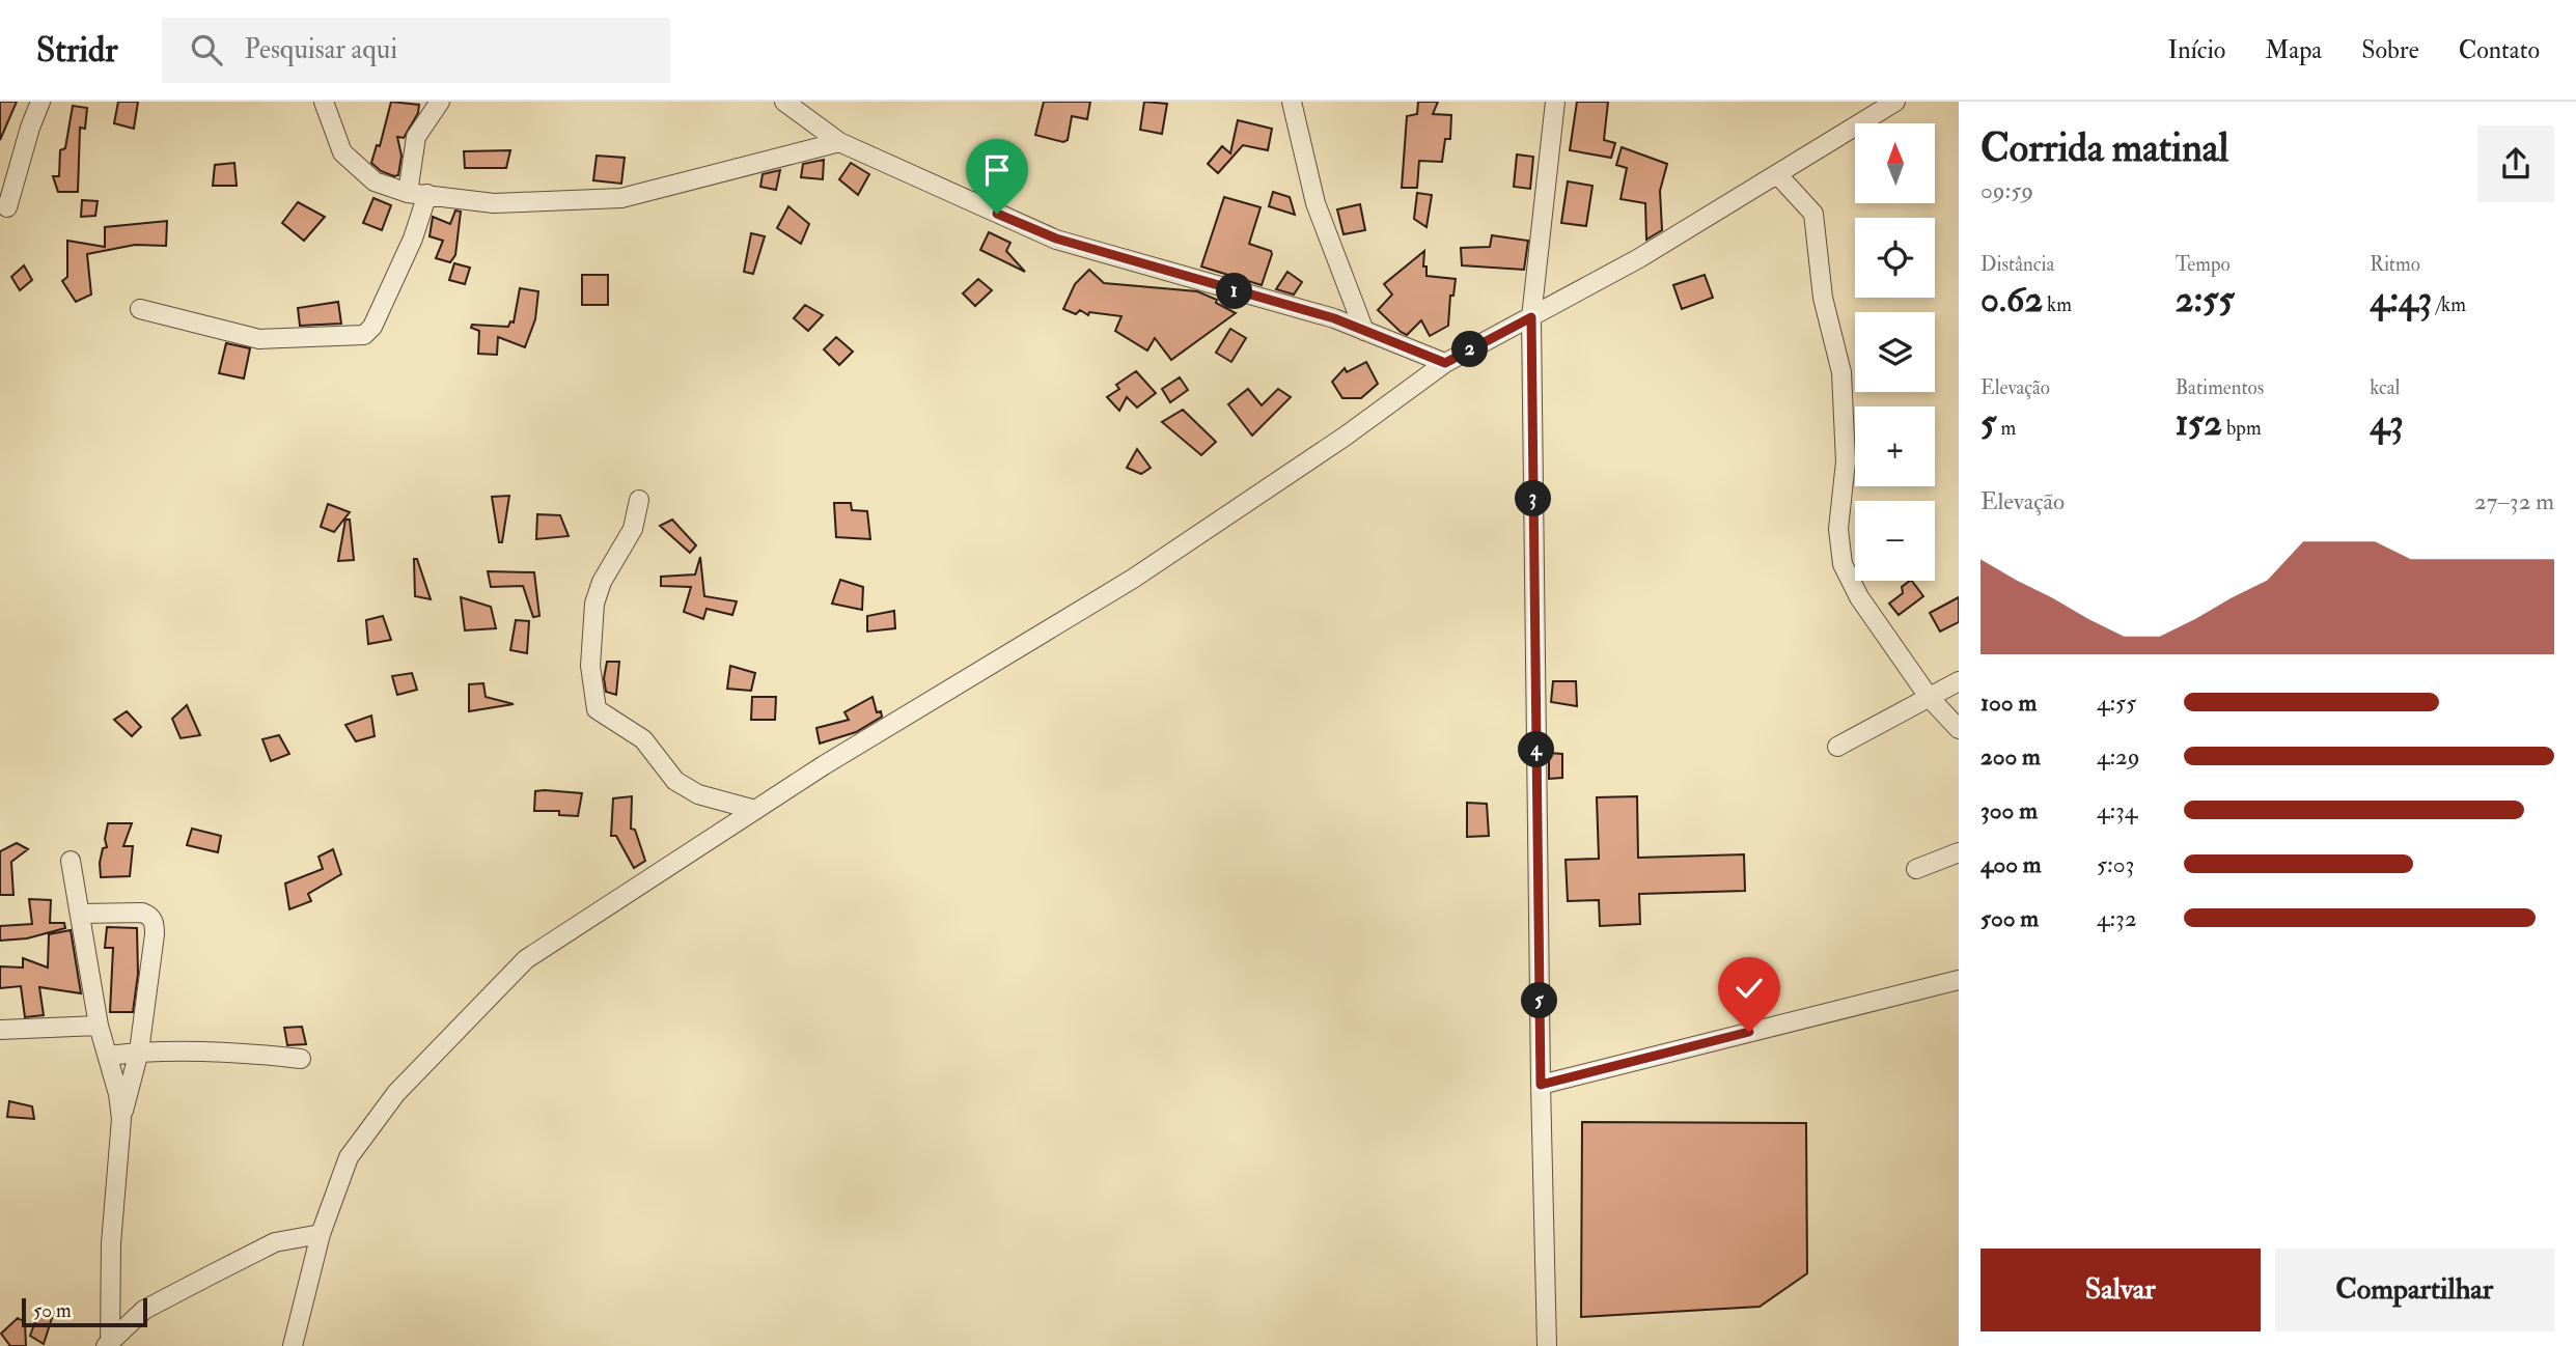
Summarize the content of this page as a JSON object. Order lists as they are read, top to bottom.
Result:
{
  "scale_bar": "50 m",
  "north": "top",
  "page": {
    "header": "Stridr",
    "search": "Pesquisar aqui",
    "nav": [
      "Início",
      "Mapa",
      "Sobre",
      "Contato"
    ],
    "heading": ["Corrida matinal", "09:59"],
    "map_buttons": ["+", "−"],
    "stats": [
      ["Distância", "0.62 km"],
      ["Tempo", "2:55"],
      ["Ritmo", "4:43 /km"],
      ["Elevação", "5 m"],
      ["Batimentos", "152 bpm"],
      ["kcal", "43"]
    ],
    "pins": [
      "1",
      "2",
      "3",
      "4",
      "5"
    ],
    "chart": ["Elevação", "27–32 m"],
    "list": [
      {
        "name": "100 m",
        "note": "4:55"
      },
      {
        "name": "200 m",
        "note": "4:29"
      },
      {
        "name": "300 m",
        "note": "4:34"
      },
      {
        "name": "400 m",
        "note": "5:03"
      },
      {
        "name": "500 m",
        "note": "4:32"
      }
    ],
    "buttons": ["Salvar", "Compartilhar"],
    "scale": "50 m"
  }
}
